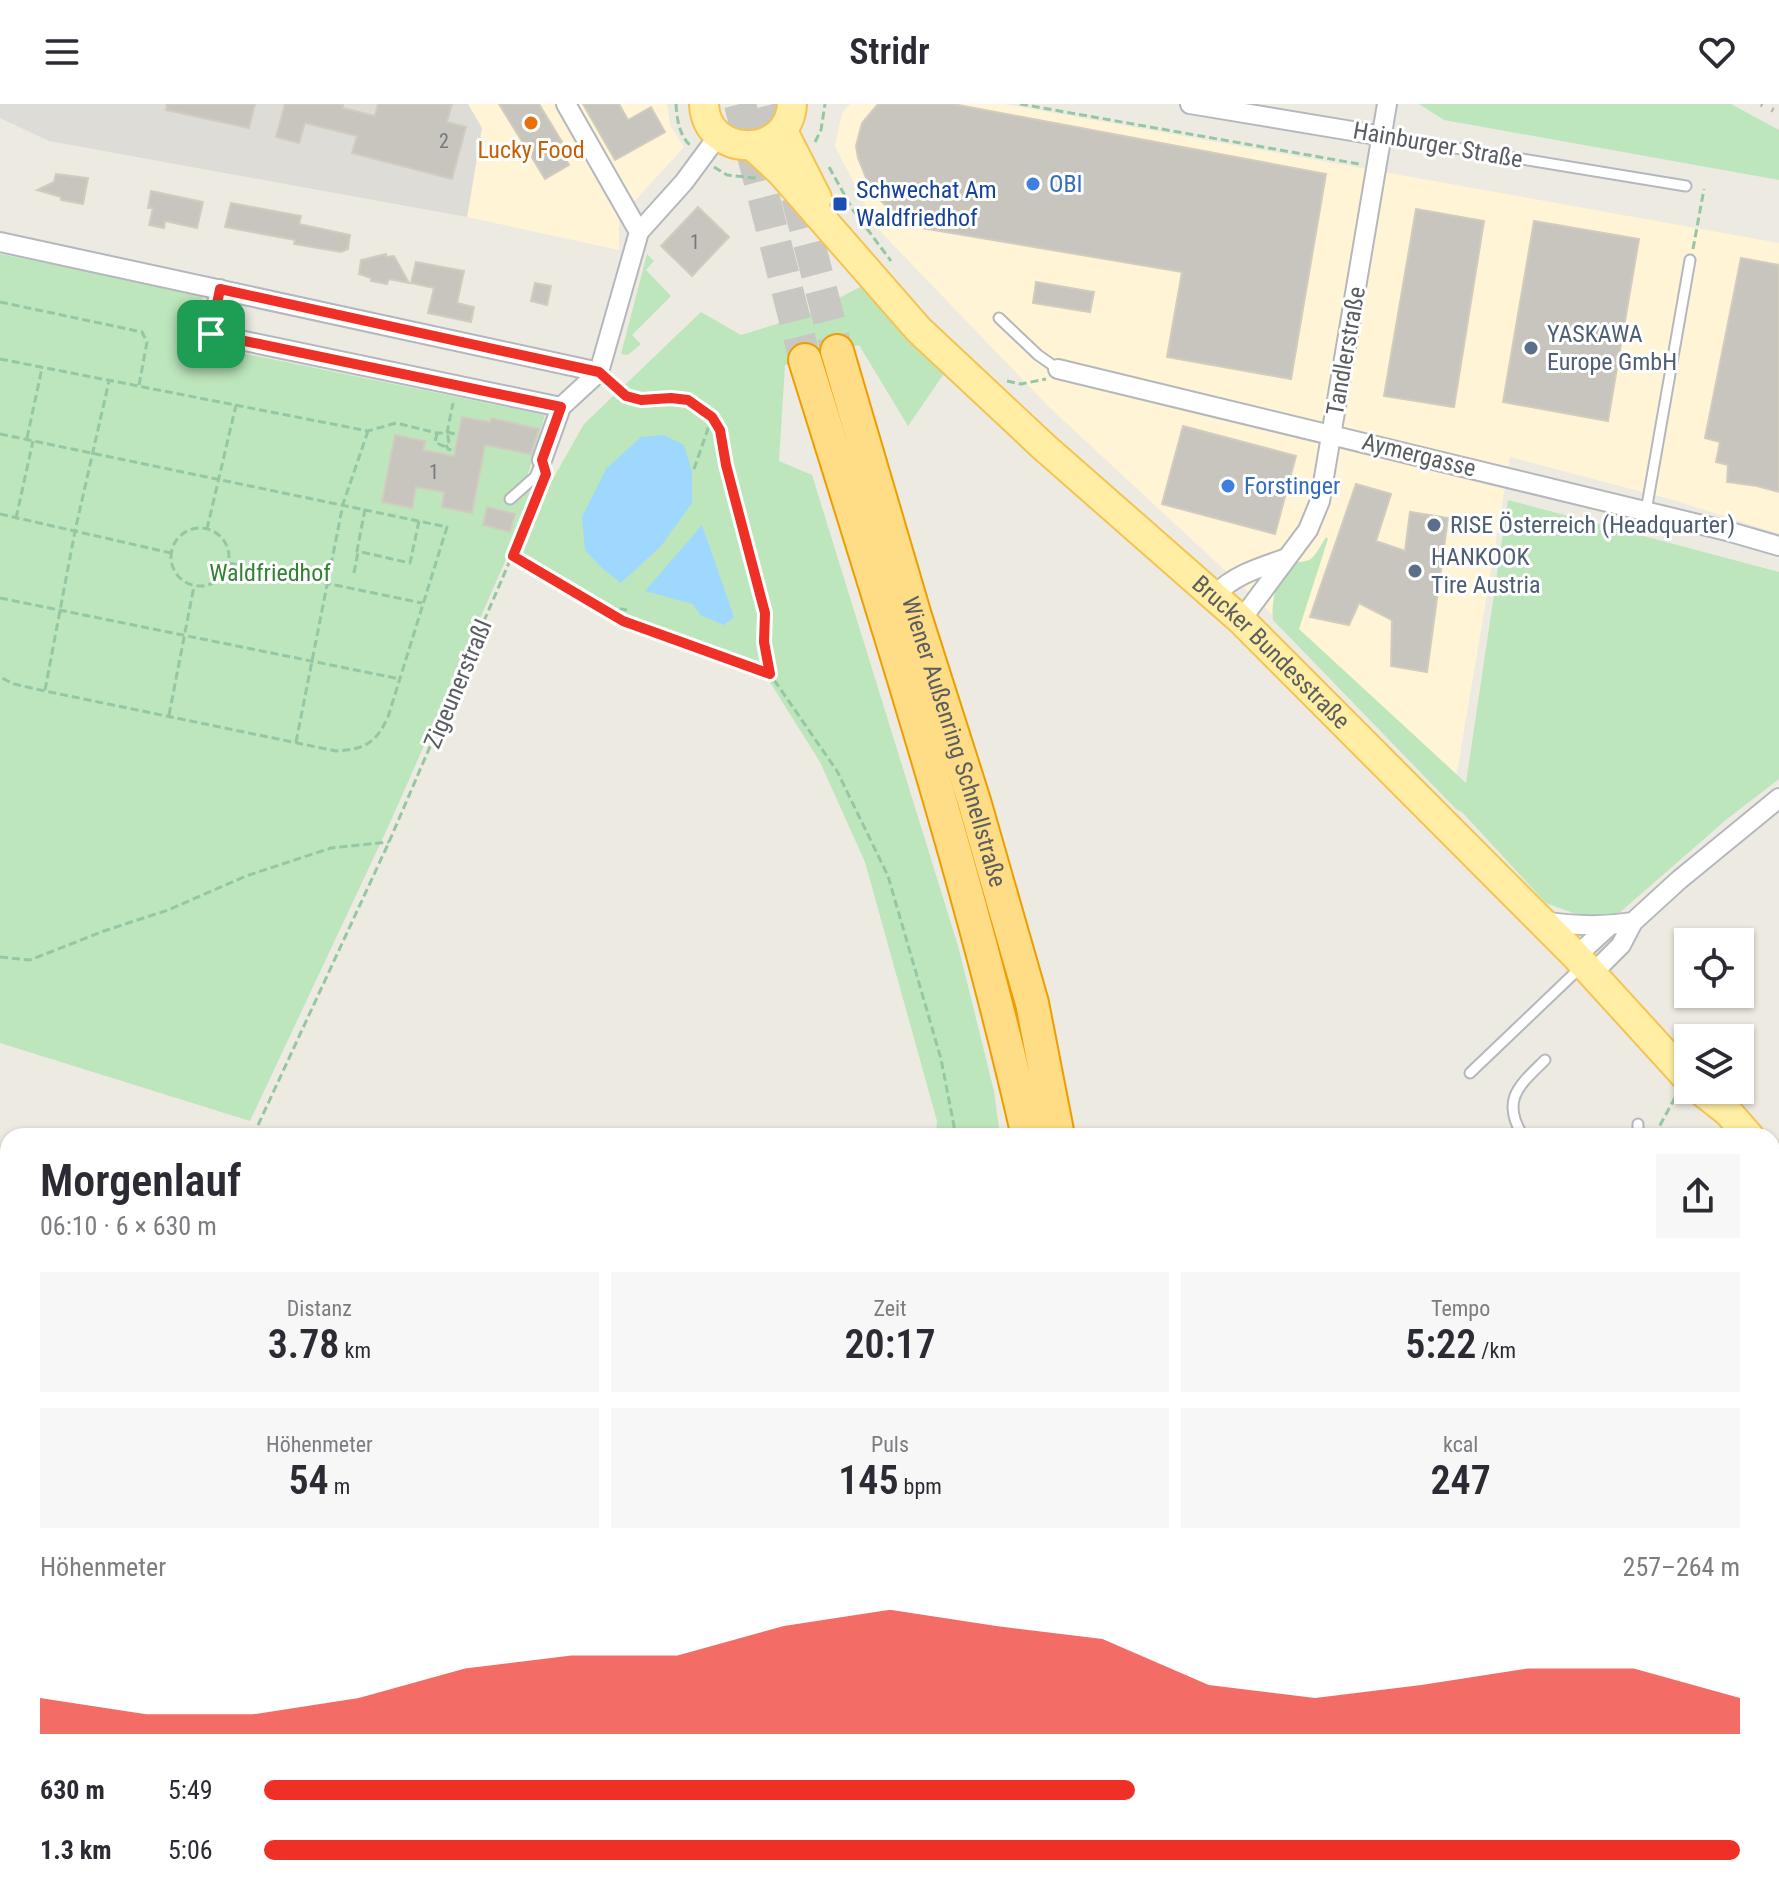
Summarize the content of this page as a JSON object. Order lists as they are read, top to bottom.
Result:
{
  "streets": {
    "highway": ["Wiener Außenring Schnellstraße"],
    "main road": ["Brucker Bundesstraße"],
    "street": ["Hainburger Straße", "Tandlerstraße", "Aymergasse"],
    "path": ["Zigeunerstraßl"]
  },
  "crossings": [
    ["Hainburger Straße", "Tandlerstraße"],
    ["Tandlerstraße", "Aymergasse"],
    ["Tandlerstraße", "Brucker Bundesstraße"]
  ],
  "parks": ["Waldfriedhof"],
  "places": {
    "other": [
      "Lucky Food",
      "OBI",
      "YASKAWA Europe GmbH",
      "Forstinger",
      "RISE Österreich (Headquarter)",
      "HANKOOK Tire Austria"
    ],
    "transit": ["Schwechat Am Waldfriedhof"]
  },
  "house_numbers": ["2", "1", "1"],
  "page": {
    "header": "Stridr",
    "heading": ["Morgenlauf", "06:10 · 6 × 630 m"],
    "stats": [
      ["Distanz", "3.78 km"],
      ["Zeit", "20:17"],
      ["Tempo", "5:22 /km"],
      ["Höhenmeter", "54 m"],
      ["Puls", "145 bpm"],
      ["kcal", "247"]
    ],
    "chart": ["Höhenmeter", "257–264 m"],
    "list": [
      {
        "name": "630 m",
        "note": "5:49"
      },
      {
        "name": "1.3 km",
        "note": "5:06"
      }
    ]
  }
}
